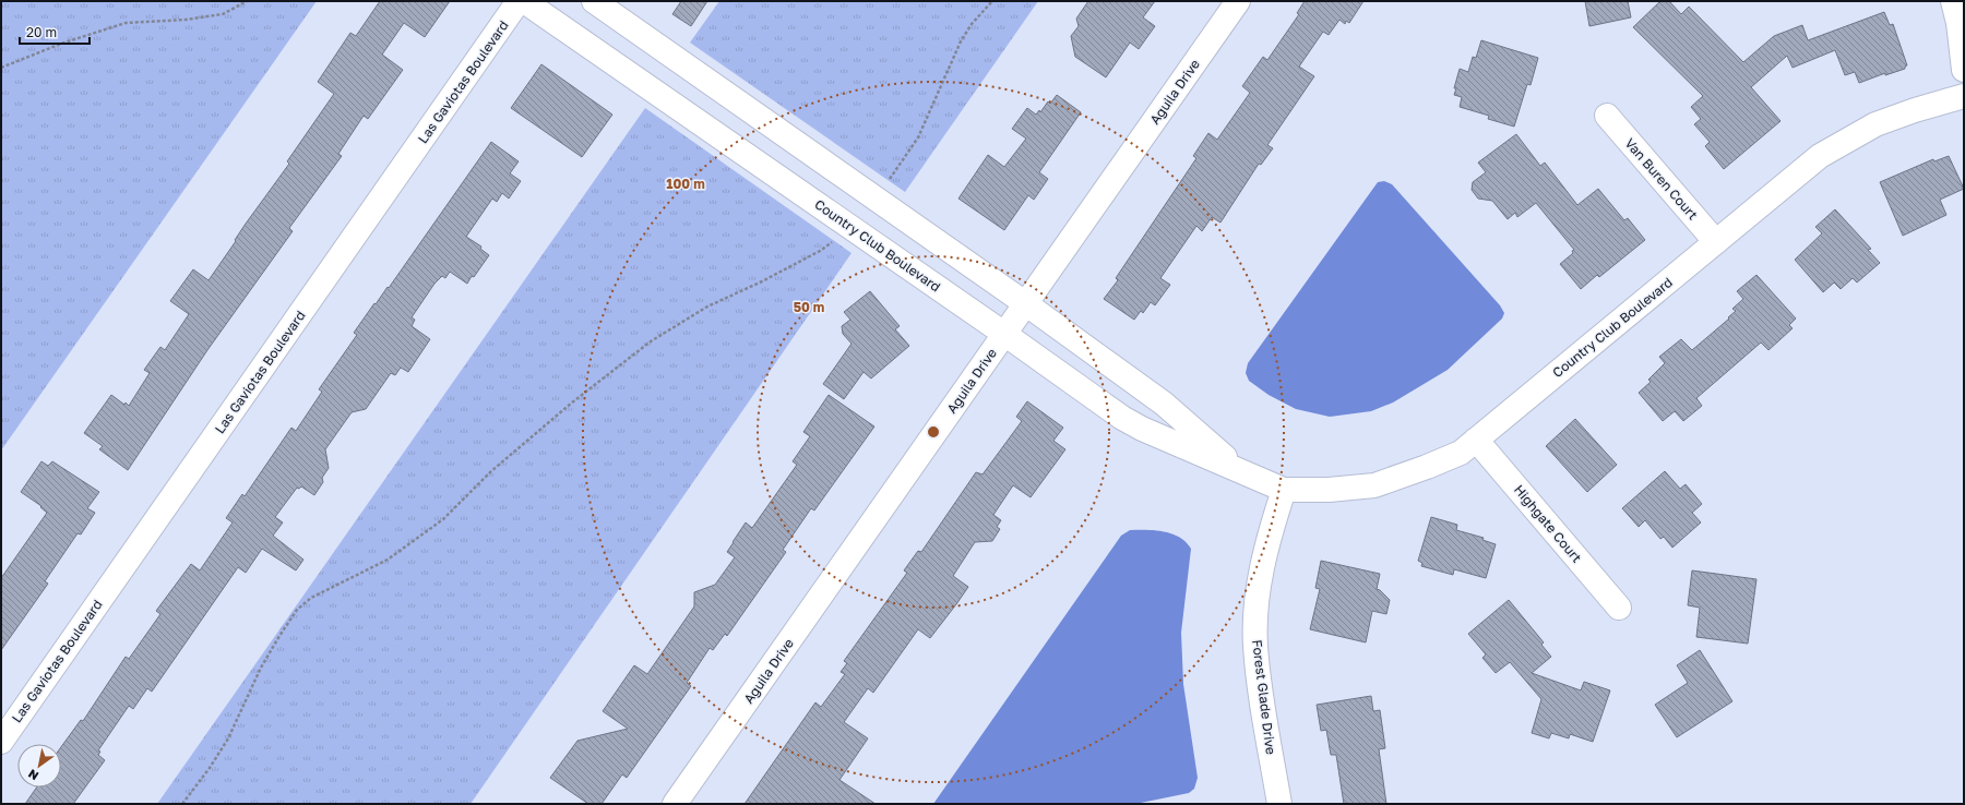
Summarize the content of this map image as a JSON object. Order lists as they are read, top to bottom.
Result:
{
  "streets": {
    "street": [
      "Las Gaviotas Boulevard",
      "Aguila Drive",
      "Van Buren Court",
      "Country Club Boulevard",
      "Highgate Court",
      "Forest Glade Drive"
    ]
  },
  "crossings": [
    ["Aguila Drive", "Country Club Boulevard"],
    ["Van Buren Court", "Country Club Boulevard"],
    ["Country Club Boulevard", "Highgate Court"],
    ["Country Club Boulevard", "Forest Glade Drive"]
  ],
  "scale_bar": "20 m",
  "north": "bottom left",
  "rings": ["100 m", "50 m"]
}
